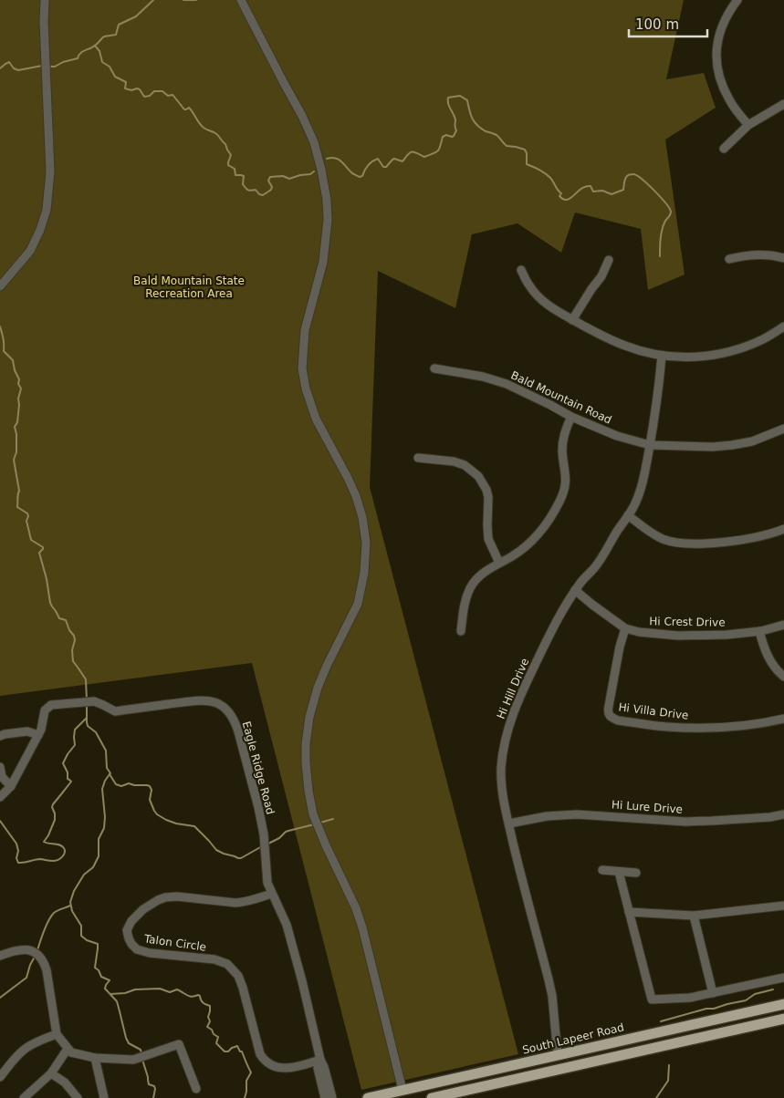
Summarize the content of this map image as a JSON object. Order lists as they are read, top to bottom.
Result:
{
  "streets": {
    "main road": ["South Lapeer Road"],
    "street": [
      "Bald Mountain Road",
      "Hi Crest Drive",
      "Hi Hill Drive",
      "Hi Villa Drive",
      "Eagle Ridge Road",
      "Hi Lure Drive",
      "Talon Circle"
    ]
  },
  "crossings": [
    ["Bald Mountain Road", "Hi Hill Drive"],
    ["Hi Crest Drive", "Hi Hill Drive"],
    ["Hi Crest Drive", "Hi Villa Drive"],
    ["Hi Hill Drive", "Hi Lure Drive"],
    ["Hi Hill Drive", "South Lapeer Road"],
    ["Eagle Ridge Road", "Talon Circle"]
  ],
  "parks": ["Bald Mountain State Recreation Area"],
  "scale_bar": "100 m"
}
